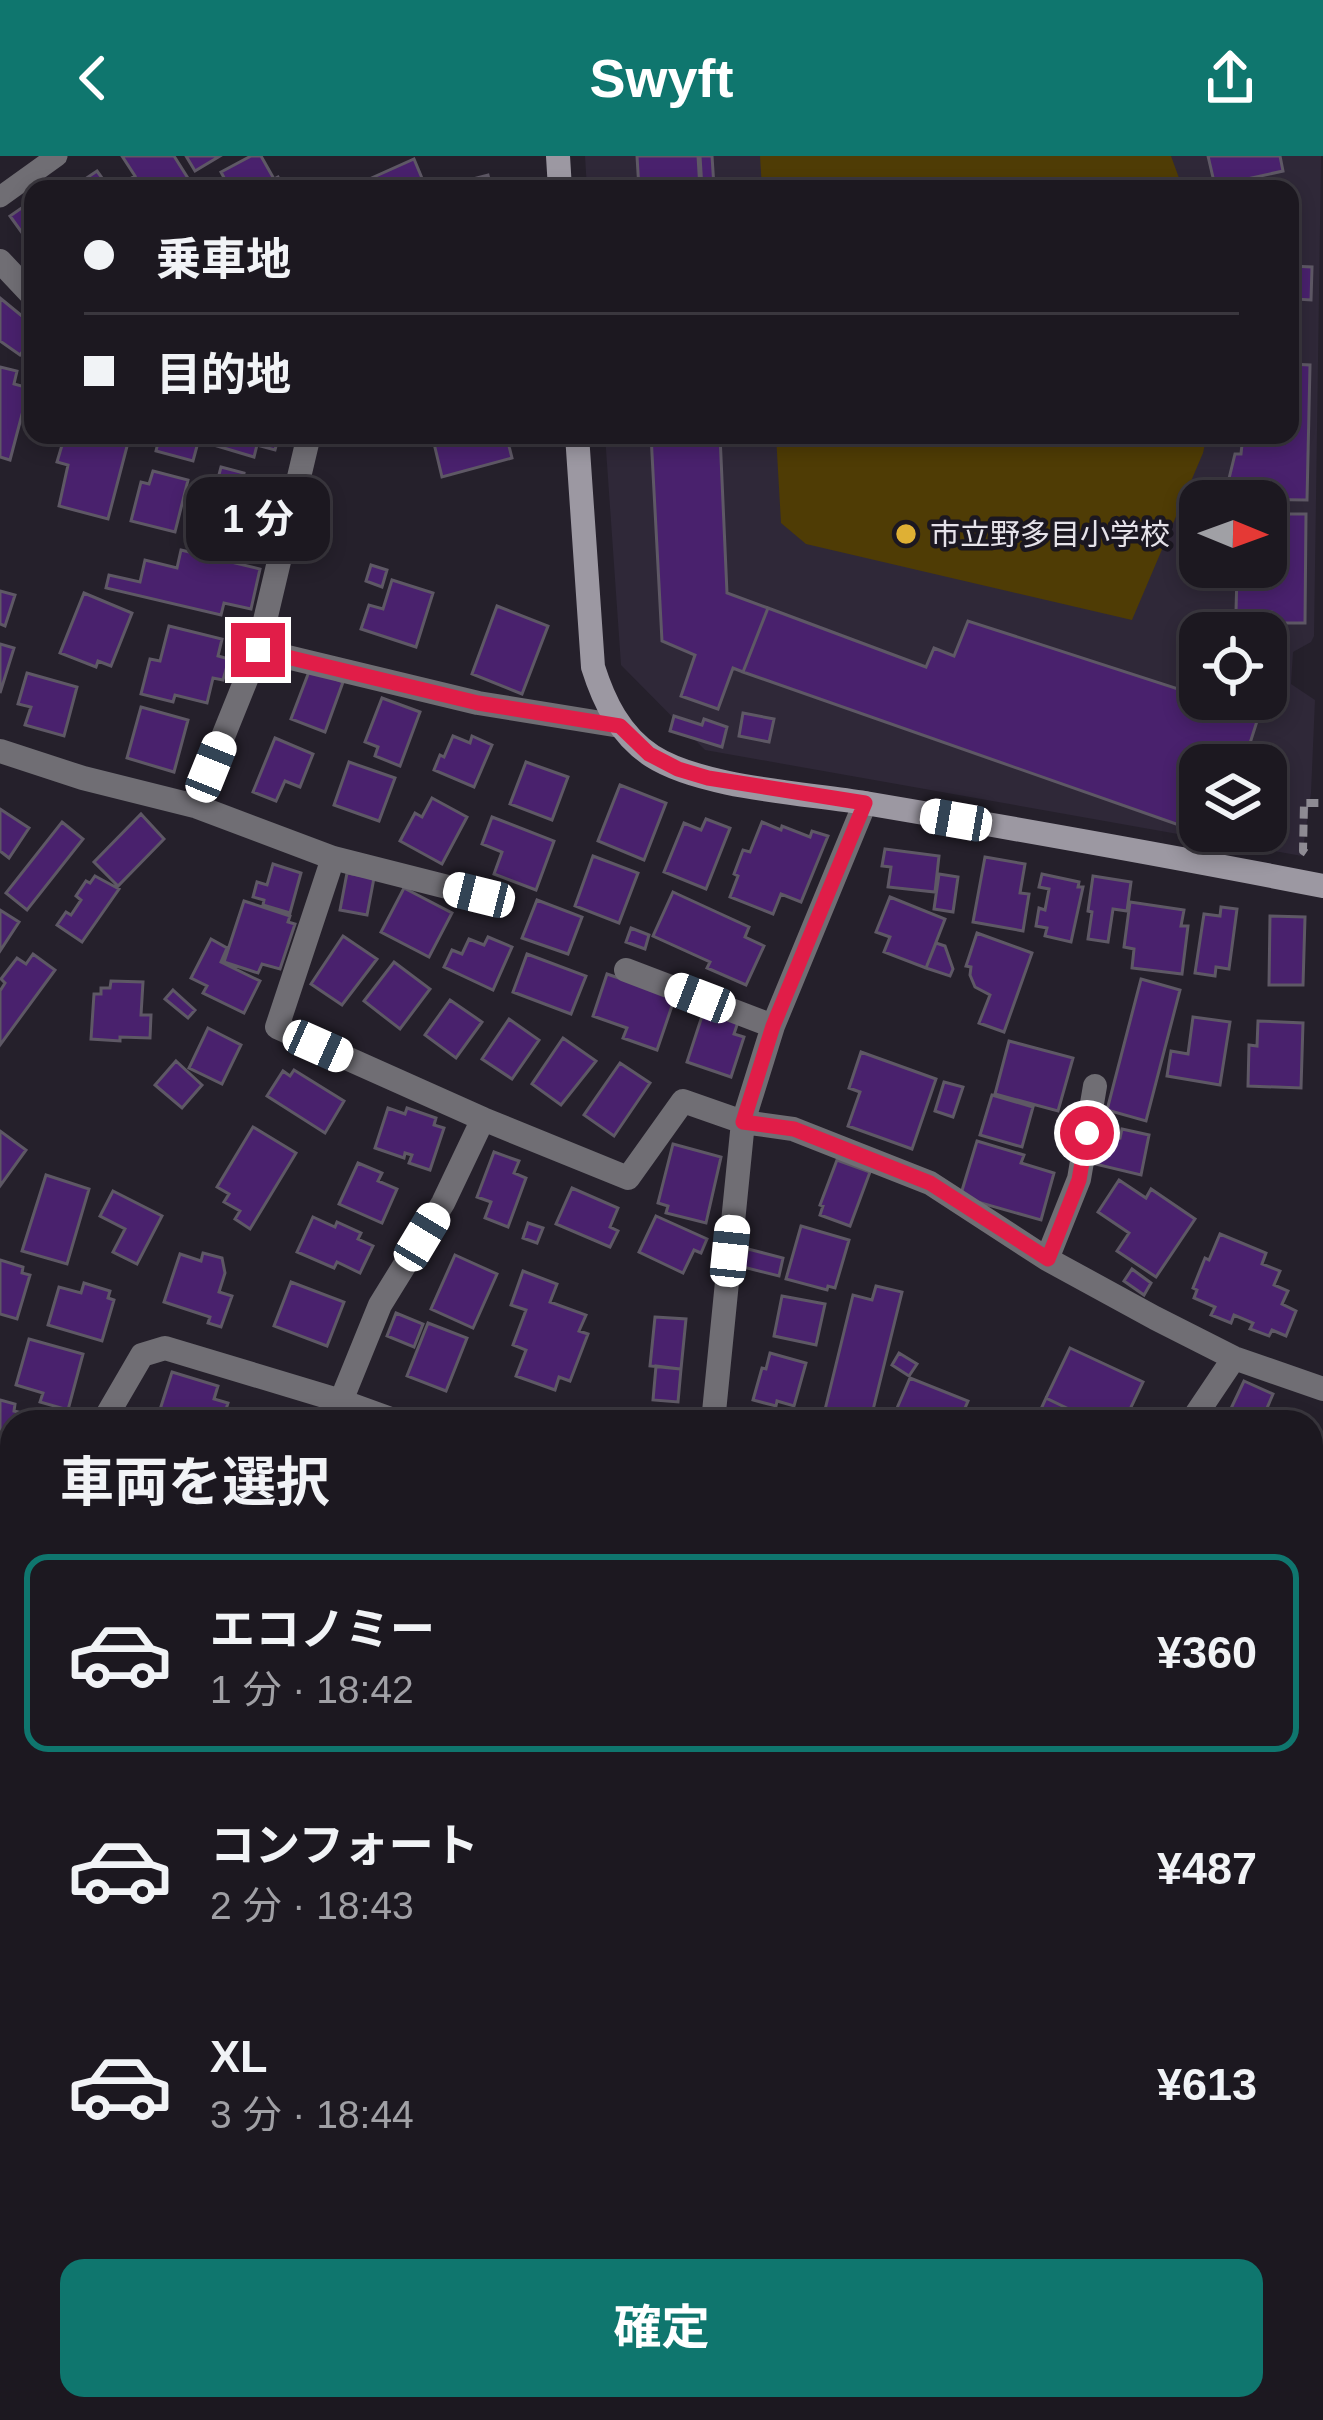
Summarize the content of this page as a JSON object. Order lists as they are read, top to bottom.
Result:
{
  "places": ["市立野多目小学校"],
  "north": "right",
  "page": {
    "header": "Swyft",
    "banner": ["乗車地", "目的地"],
    "bubble": "1 分",
    "heading": "車両を選択",
    "list": [
      {
        "name": "エコノミー",
        "note": "1 分 · 18:42",
        "value": "¥360"
      },
      {
        "name": "コンフォート",
        "note": "2 分 · 18:43",
        "value": "¥487"
      },
      {
        "name": "XL",
        "note": "3 分 · 18:44",
        "value": "¥613"
      }
    ],
    "buttons": "確定"
  }
}
